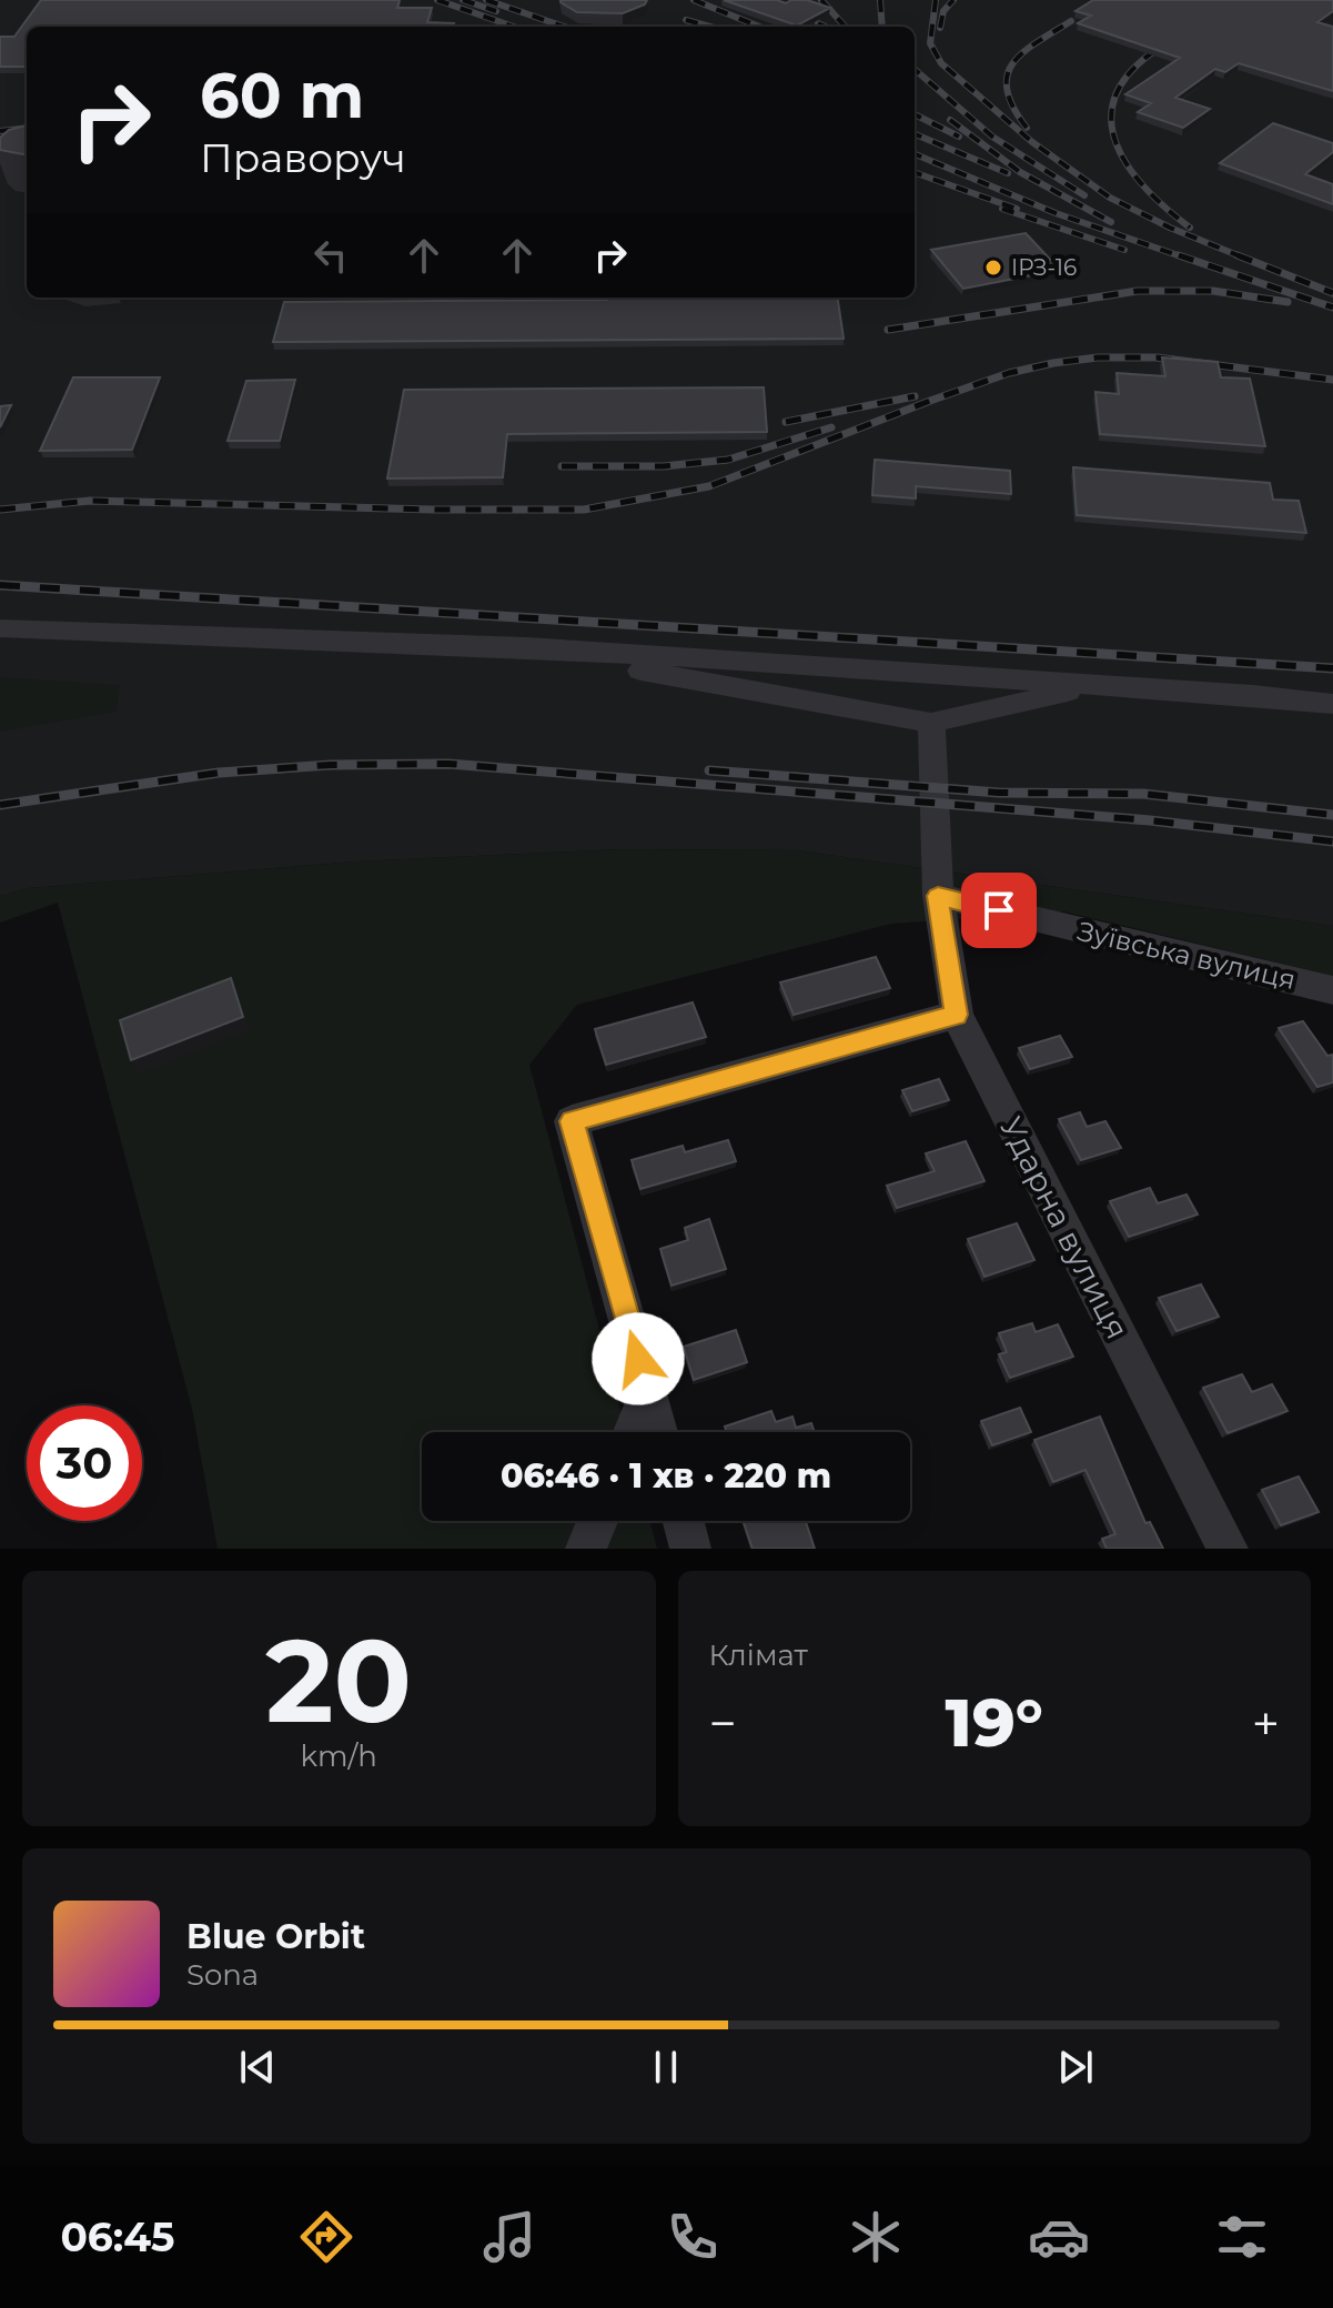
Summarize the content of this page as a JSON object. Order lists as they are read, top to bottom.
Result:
{
  "streets": {
    "street": ["Зуївська вулиця", "Ударна вулиця"]
  },
  "crossings": [
    ["Зуївська вулиця", "Ударна вулиця"]
  ],
  "places": ["ІРЗ-16"],
  "page": {
    "turn": ["60 m", "Праворуч"],
    "limit": "30",
    "trip": "06:46 · 1 хв · 220 m",
    "tile": [
      ["20", "km/h"],
      "Клімат"
    ],
    "heat": ["−", "19°", "+"],
    "song": ["Blue Orbit", "Sona"],
    "tabs": "06:45"
  }
}
